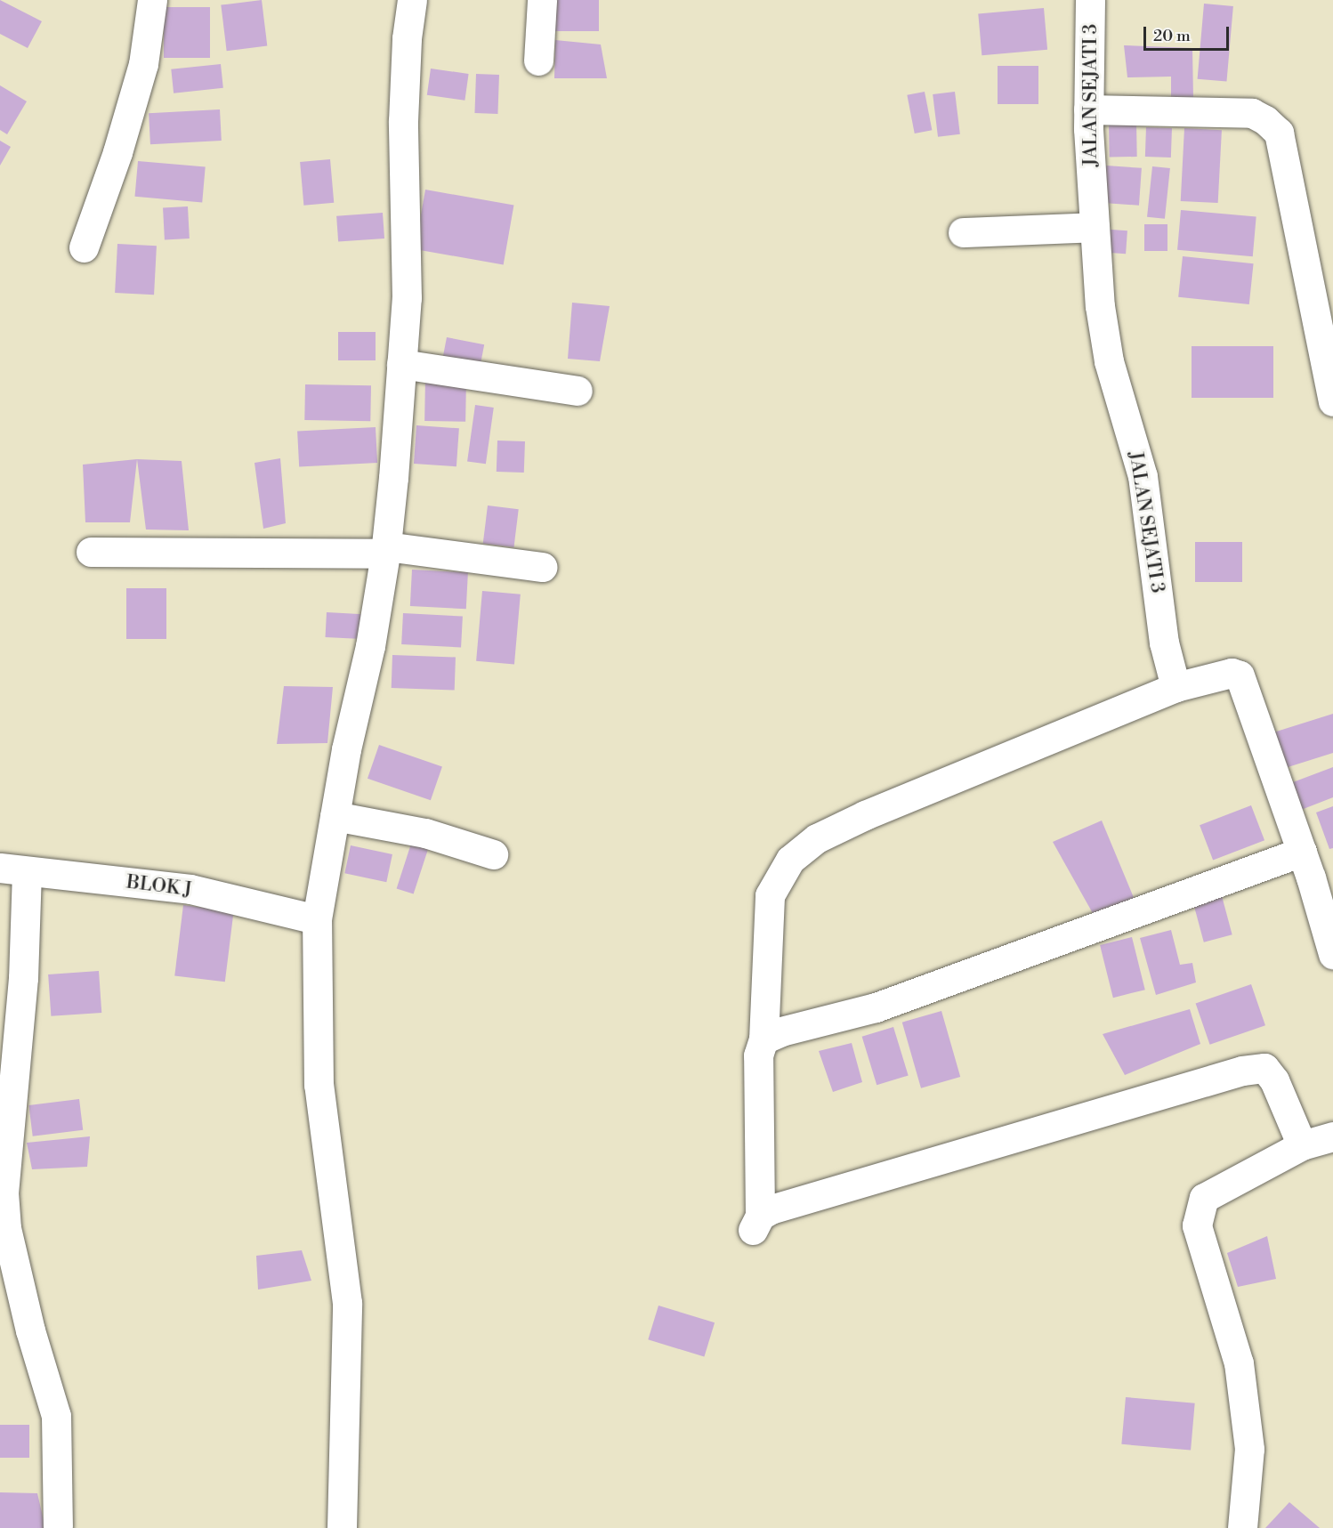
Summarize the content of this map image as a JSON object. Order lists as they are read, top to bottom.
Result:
{
  "streets": {
    "street": ["JALAN SEJATI 3", "BLOK J"]
  },
  "scale_bar": "20 m"
}
